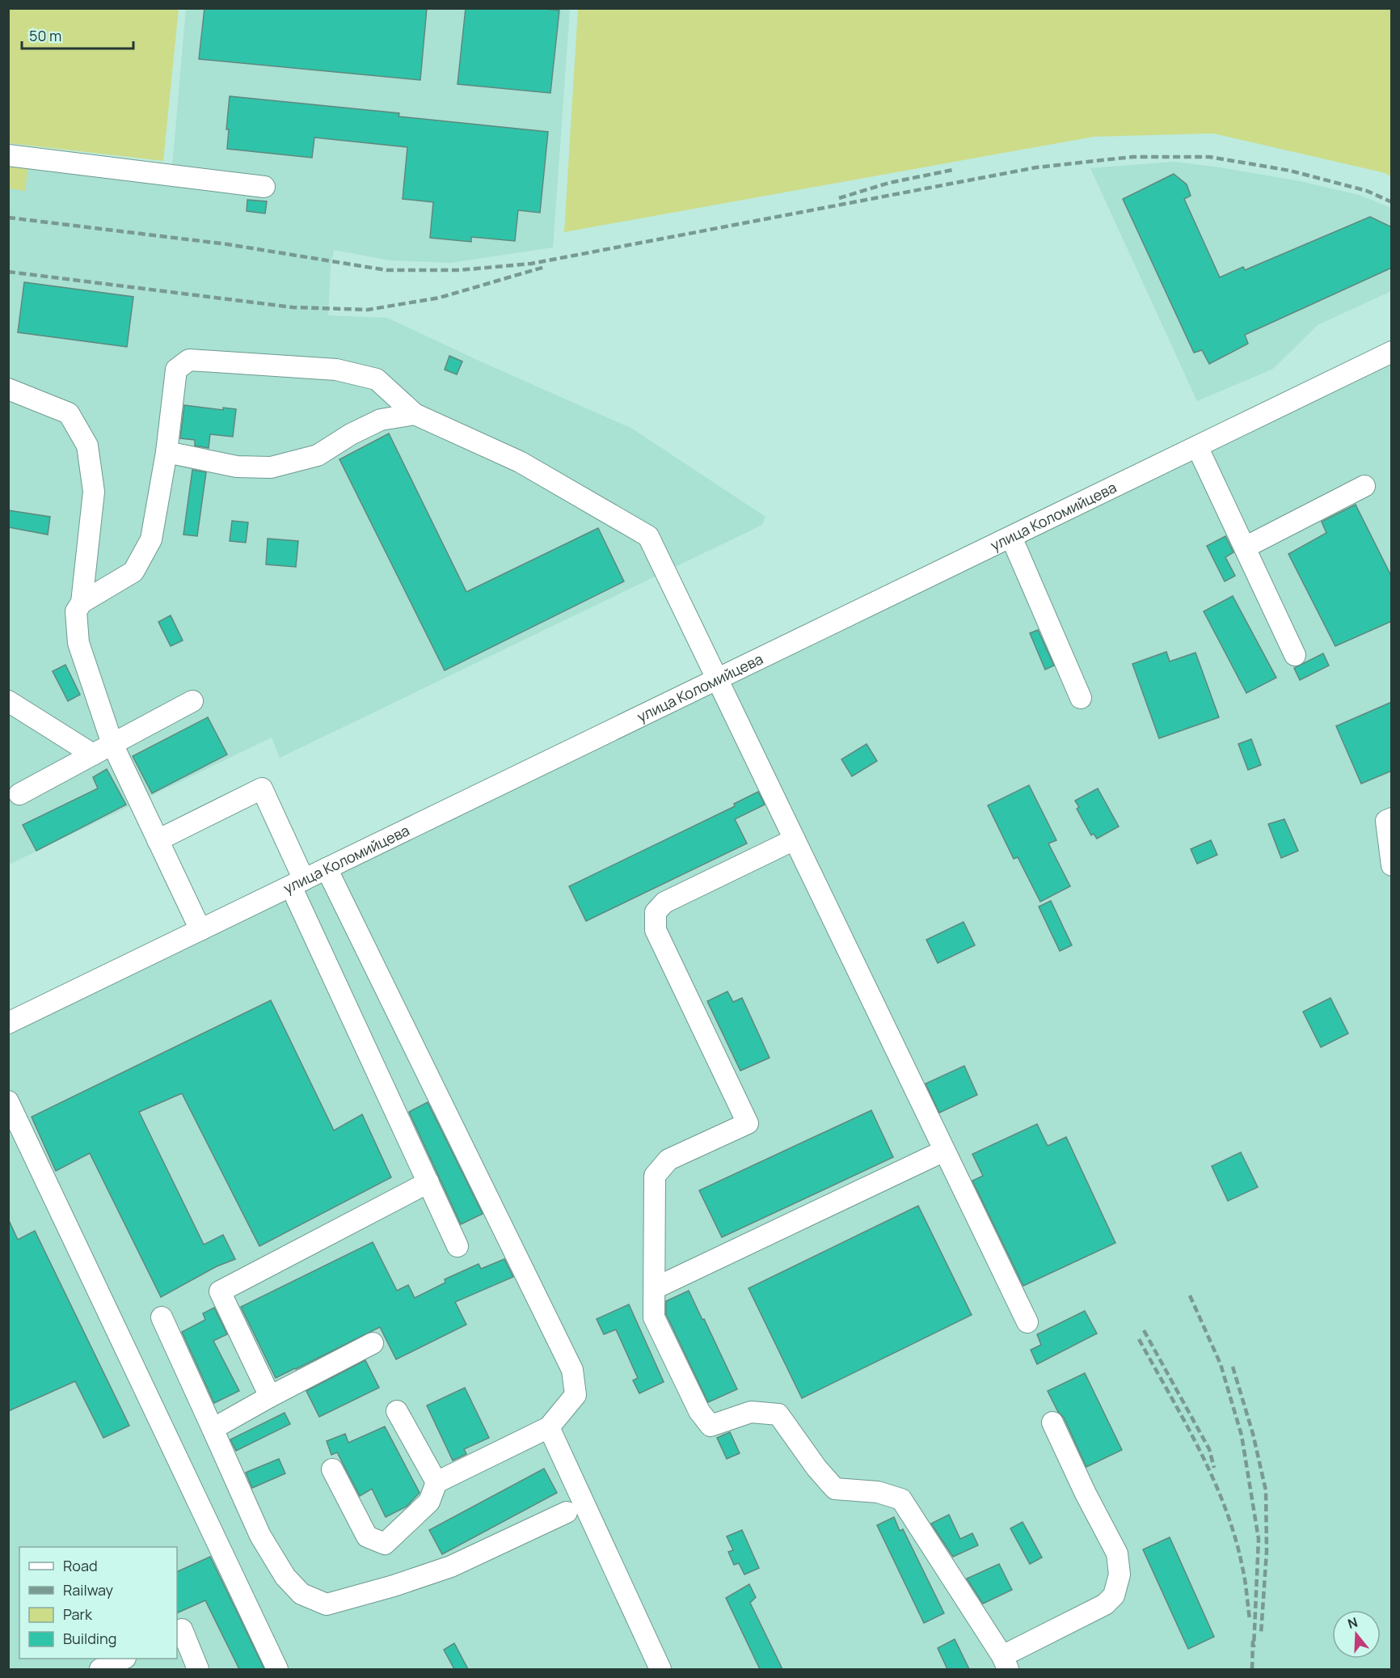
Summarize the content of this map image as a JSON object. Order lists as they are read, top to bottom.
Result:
{
  "streets": {
    "street": ["улица Коломийцева"]
  },
  "legend": [
    "Road",
    "Railway",
    "Park",
    "Building"
  ],
  "scale_bar": "50 m",
  "north": "top"
}
